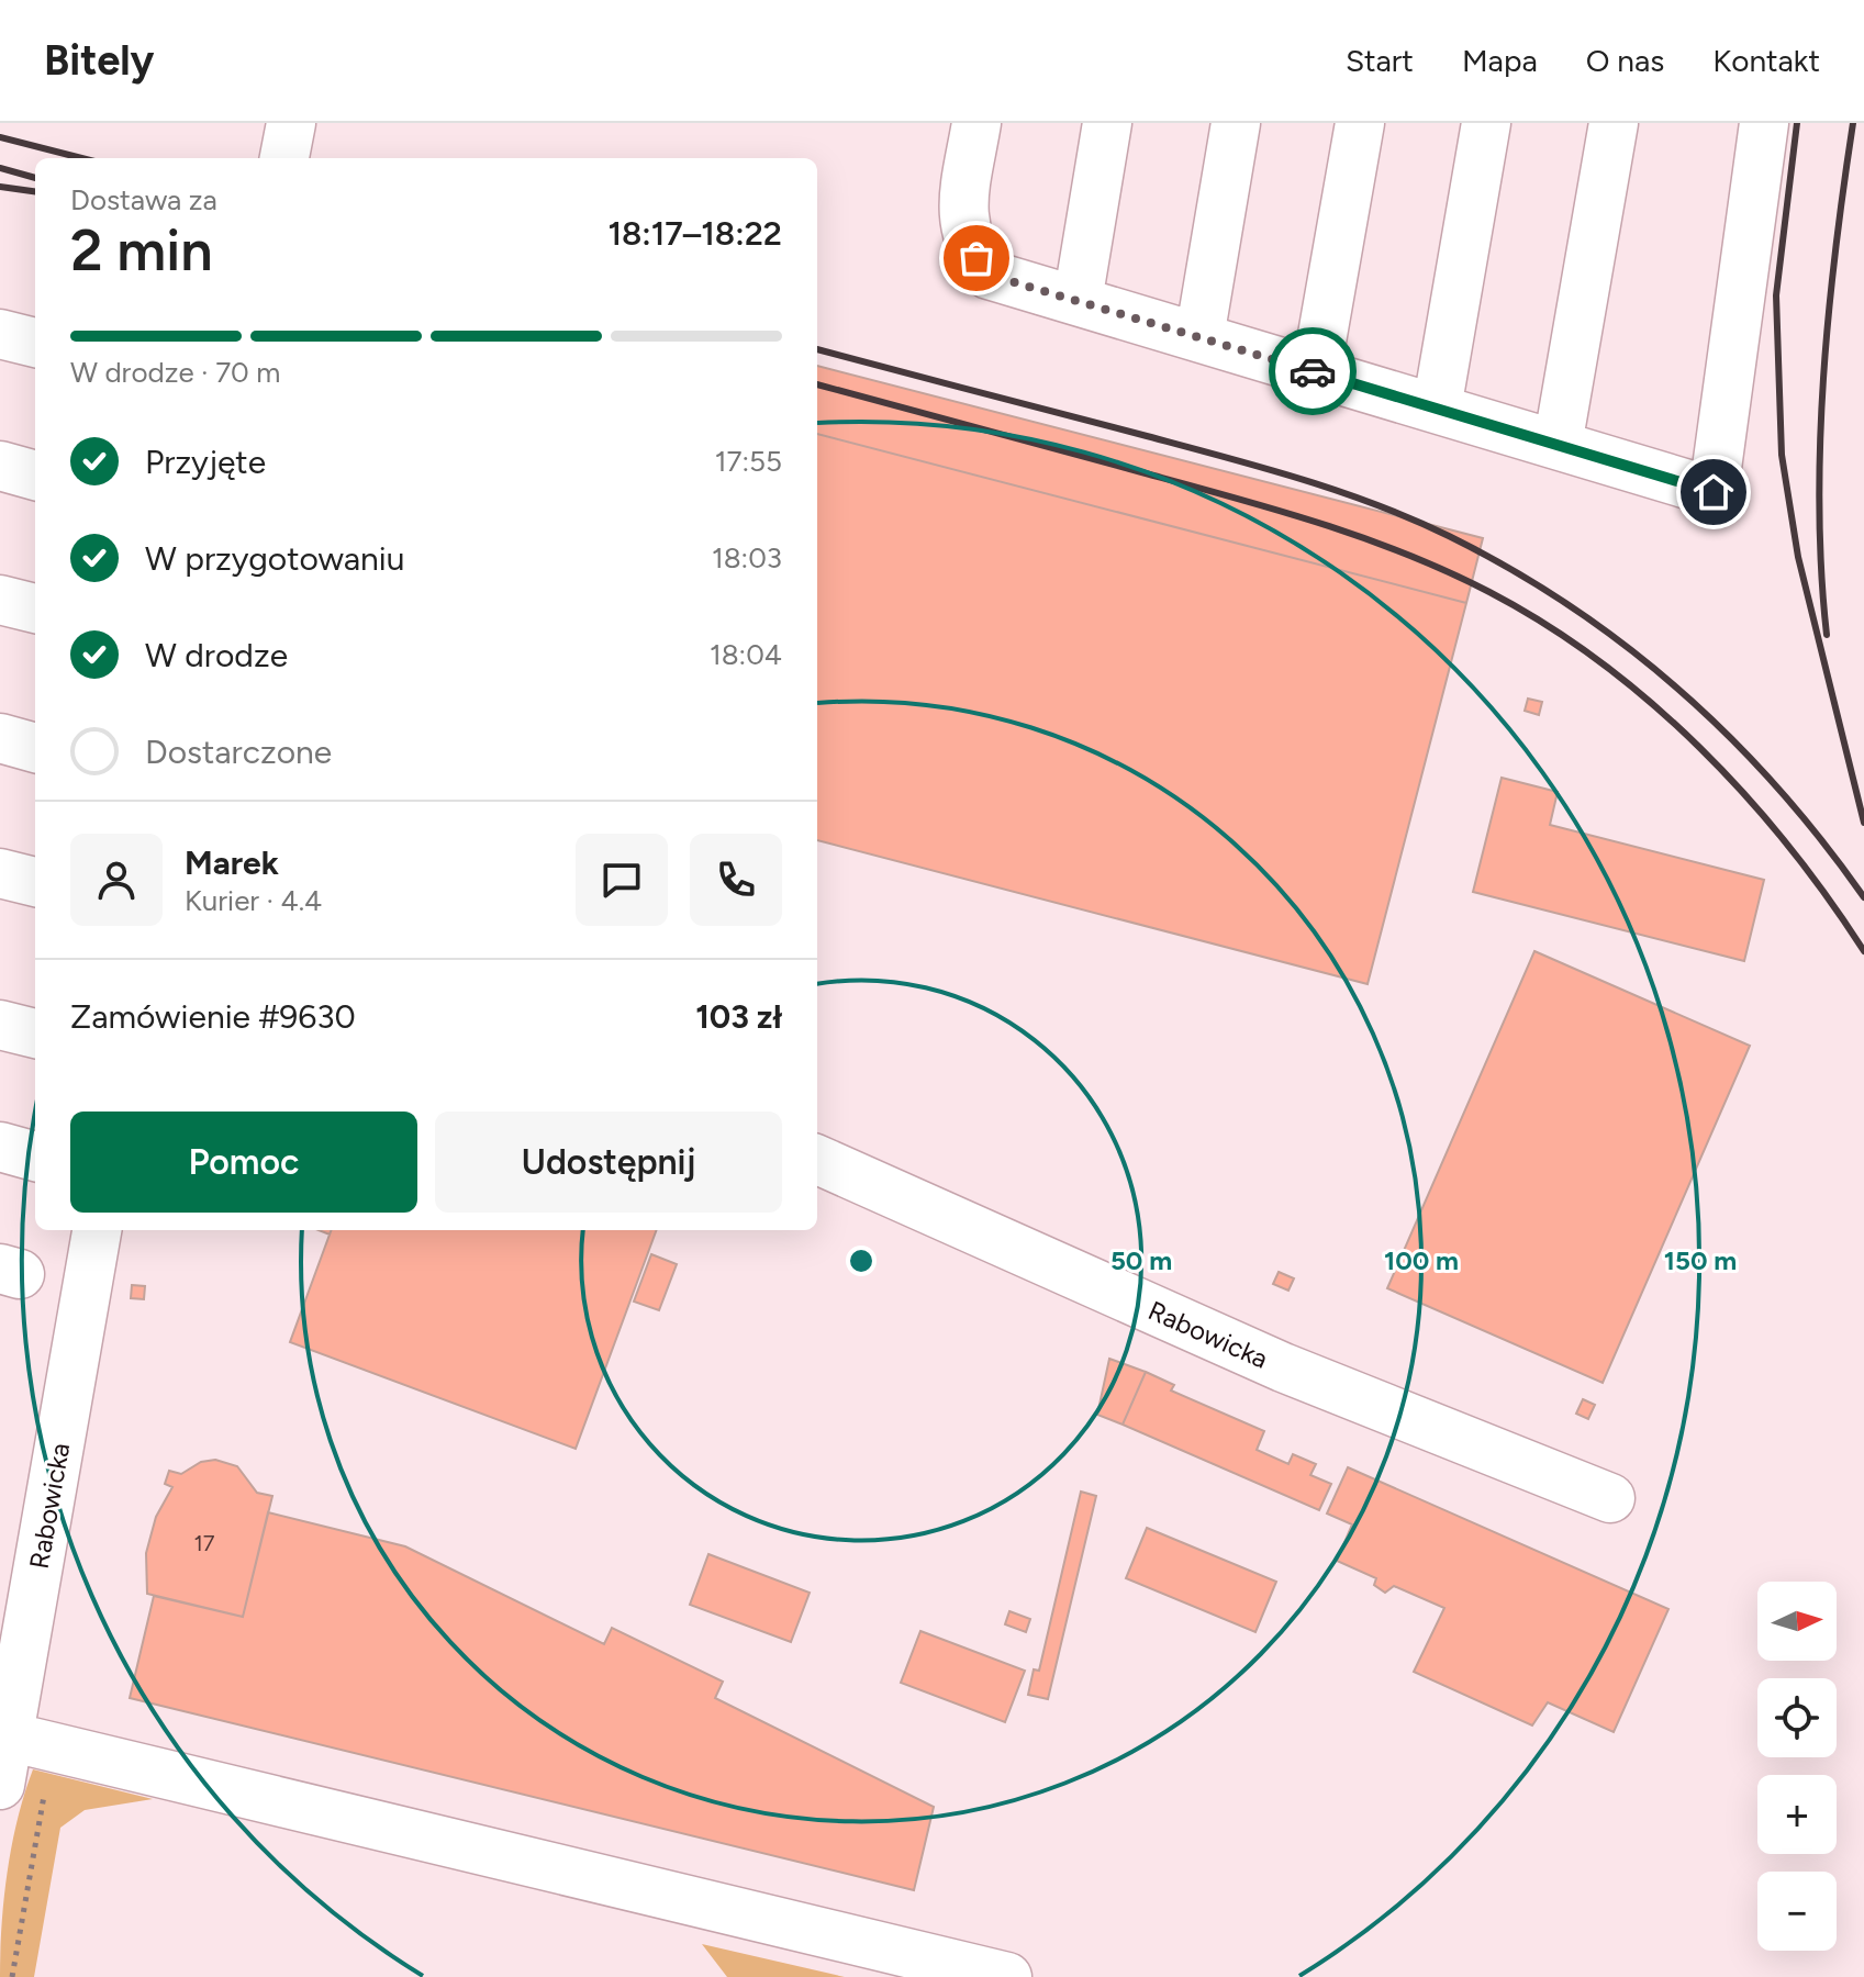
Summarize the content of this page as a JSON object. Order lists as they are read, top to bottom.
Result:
{
  "streets": {
    "street": ["Rabowicka"]
  },
  "house_numbers": ["17"],
  "north": "right",
  "page": {
    "header": "Bitely",
    "nav": [
      "Start",
      "Mapa",
      "O nas",
      "Kontakt"
    ],
    "heading": ["2 min", "Dostawa za", "18:17–18:22"],
    "panel": [
      "Marek",
      "Kurier · 4.4",
      "Zamówienie #9630",
      "103 zł"
    ],
    "bar": "W drodze · 70 m",
    "list": [
      ["Przyjęte", "17:55"],
      ["W przygotowaniu", "18:03"],
      ["W drodze", "18:04"],
      "Dostarczone"
    ],
    "buttons": ["Pomoc", "Udostępnij"],
    "map_buttons": ["+", "−"]
  },
  "rings": ["50 m", "100 m", "150 m"]
}
